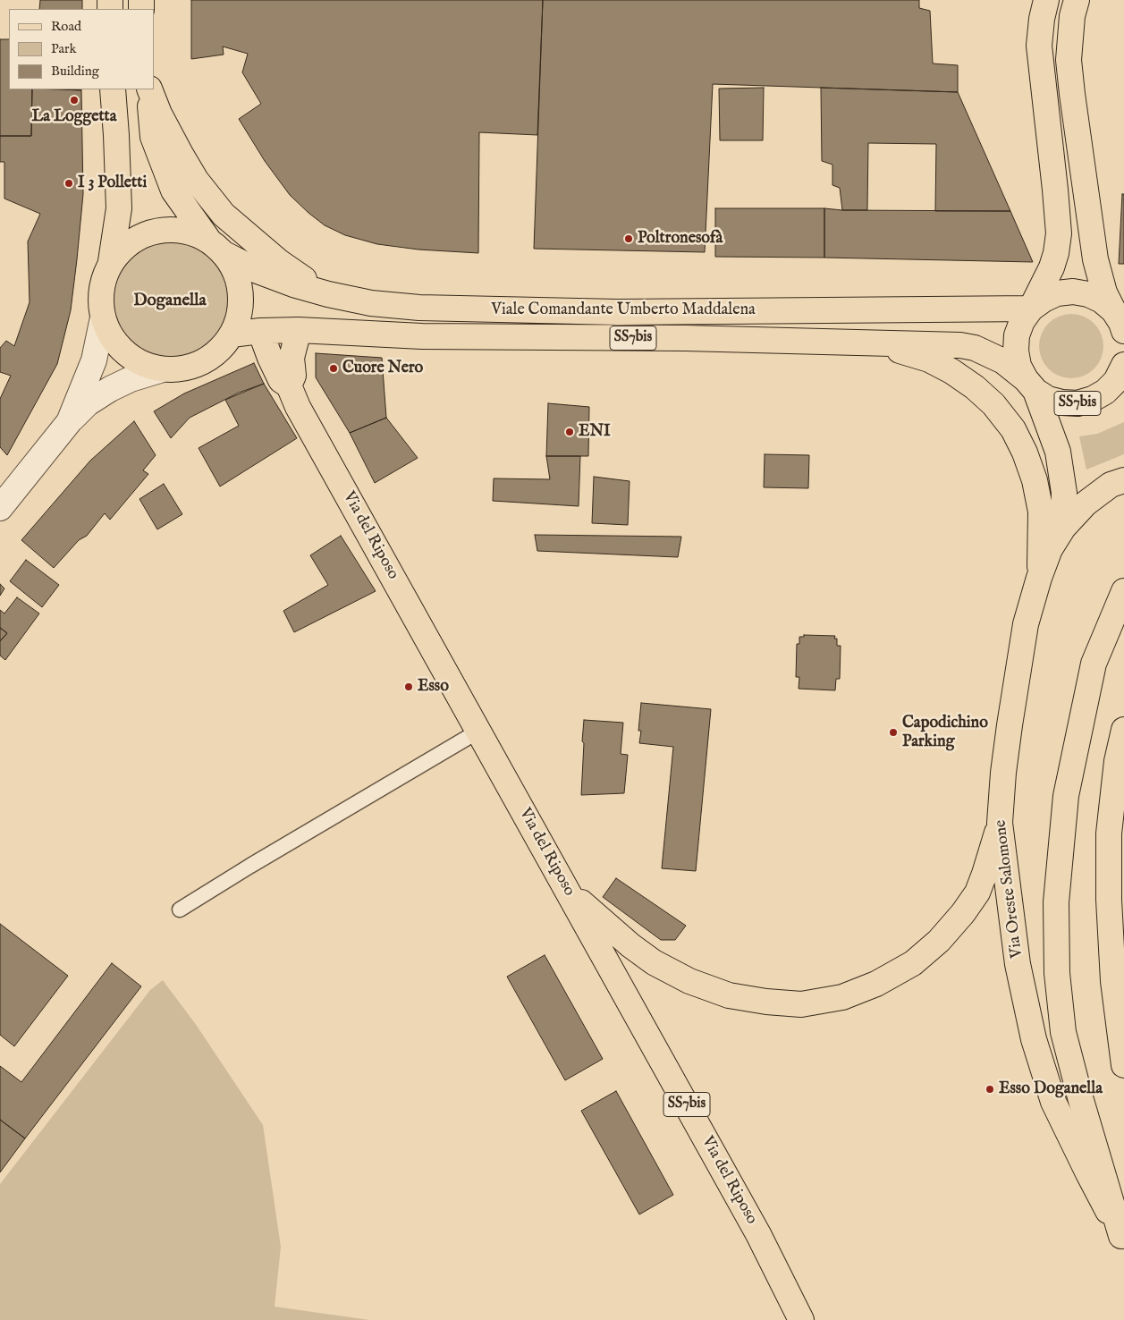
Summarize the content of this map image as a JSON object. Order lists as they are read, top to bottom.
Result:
{
  "streets": {
    "main road": [
      "Viale Comandante Umberto Maddalena",
      "SS7bis",
      "Via del Riposo",
      "Via Oreste Salomone"
    ]
  },
  "crossings": [
    ["Viale Comandante Umberto Maddalena", "Via del Riposo"]
  ],
  "districts": ["Doganella"],
  "places": [
    "La Loggetta",
    "I 3 Polletti",
    "Poltronesofà",
    "Cuore Nero",
    "ENI",
    "Esso",
    "Capodichino Parking",
    "Esso Doganella"
  ],
  "legend": ["Road", "Park", "Building"]
}
